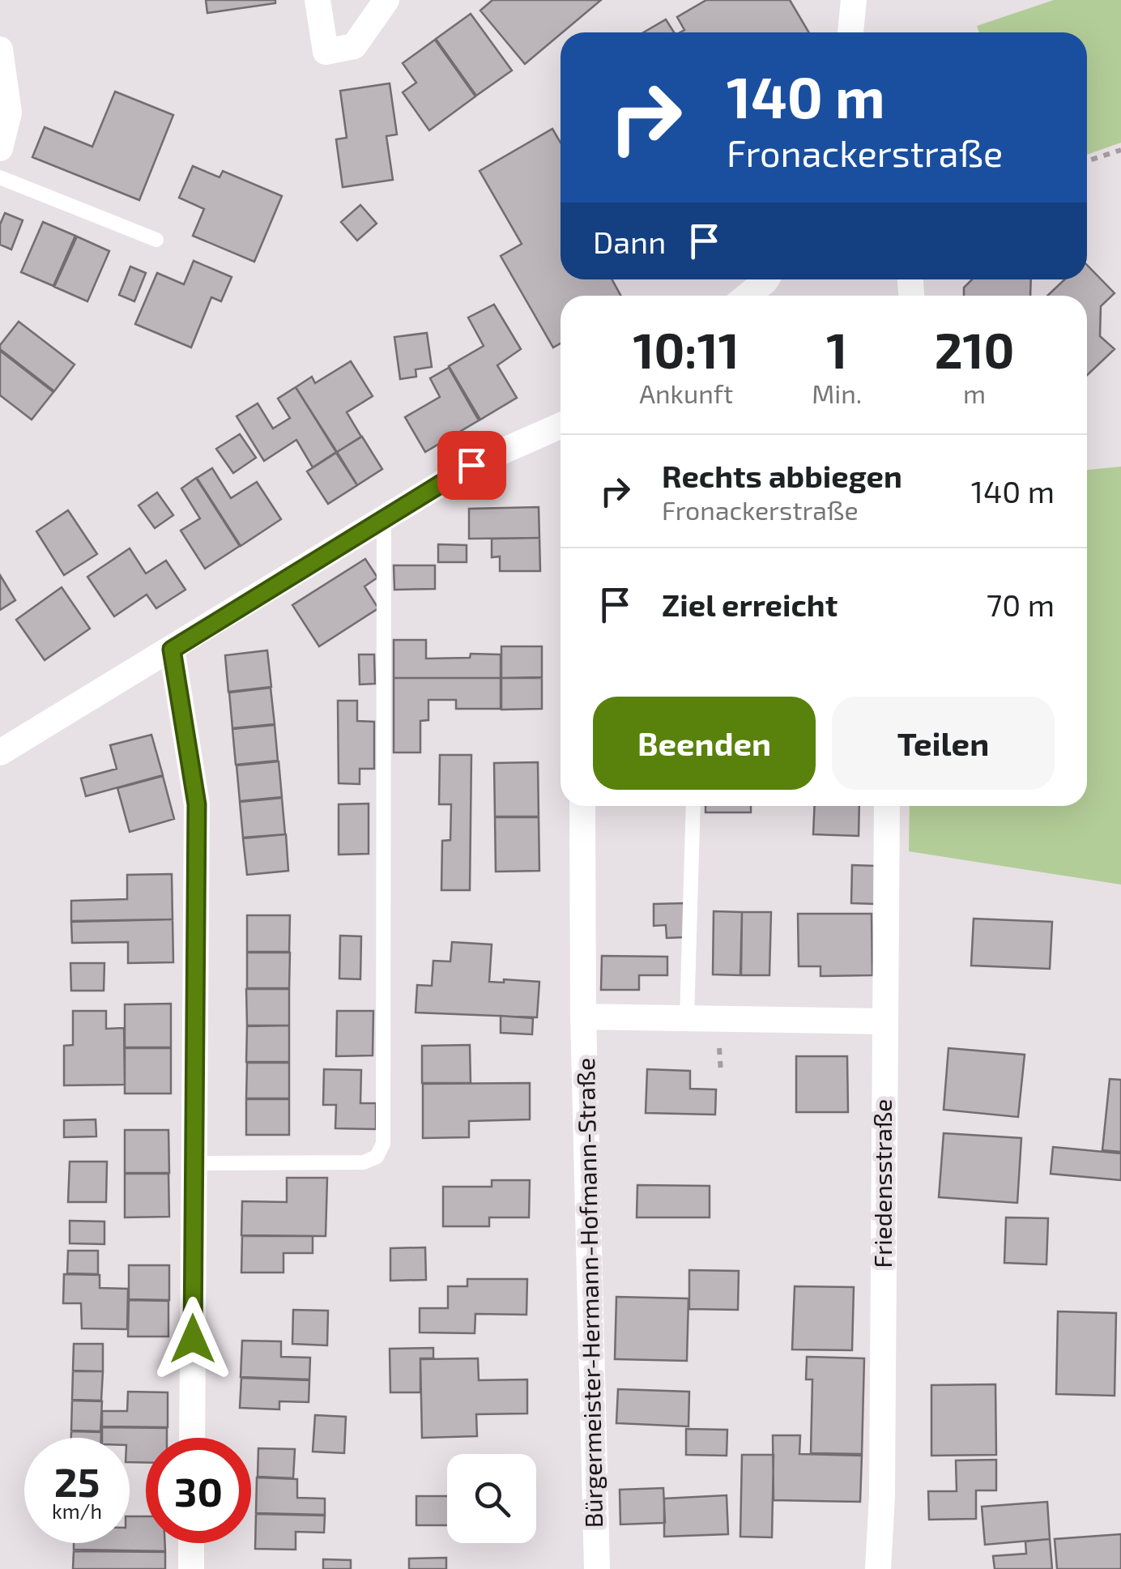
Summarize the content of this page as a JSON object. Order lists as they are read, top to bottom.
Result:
{
  "streets": {
    "street": ["Friedensstraße", "Bürgermeister-Hermann-Hofmann-Straße"]
  },
  "page": {
    "turn": ["140 m", "Fronackerstraße"],
    "then": "Dann",
    "eta": [
      "10:11",
      "Ankunft",
      "1",
      "Min.",
      "210",
      "m"
    ],
    "list": [
      {
        "name": "Rechts abbiegen",
        "note": "Fronackerstraße",
        "value": "140 m"
      },
      {
        "name": "Ziel erreicht",
        "value": "70 m"
      }
    ],
    "buttons": ["Beenden", "Teilen"],
    "speed": "25 km/h",
    "limit": "30"
  }
}
